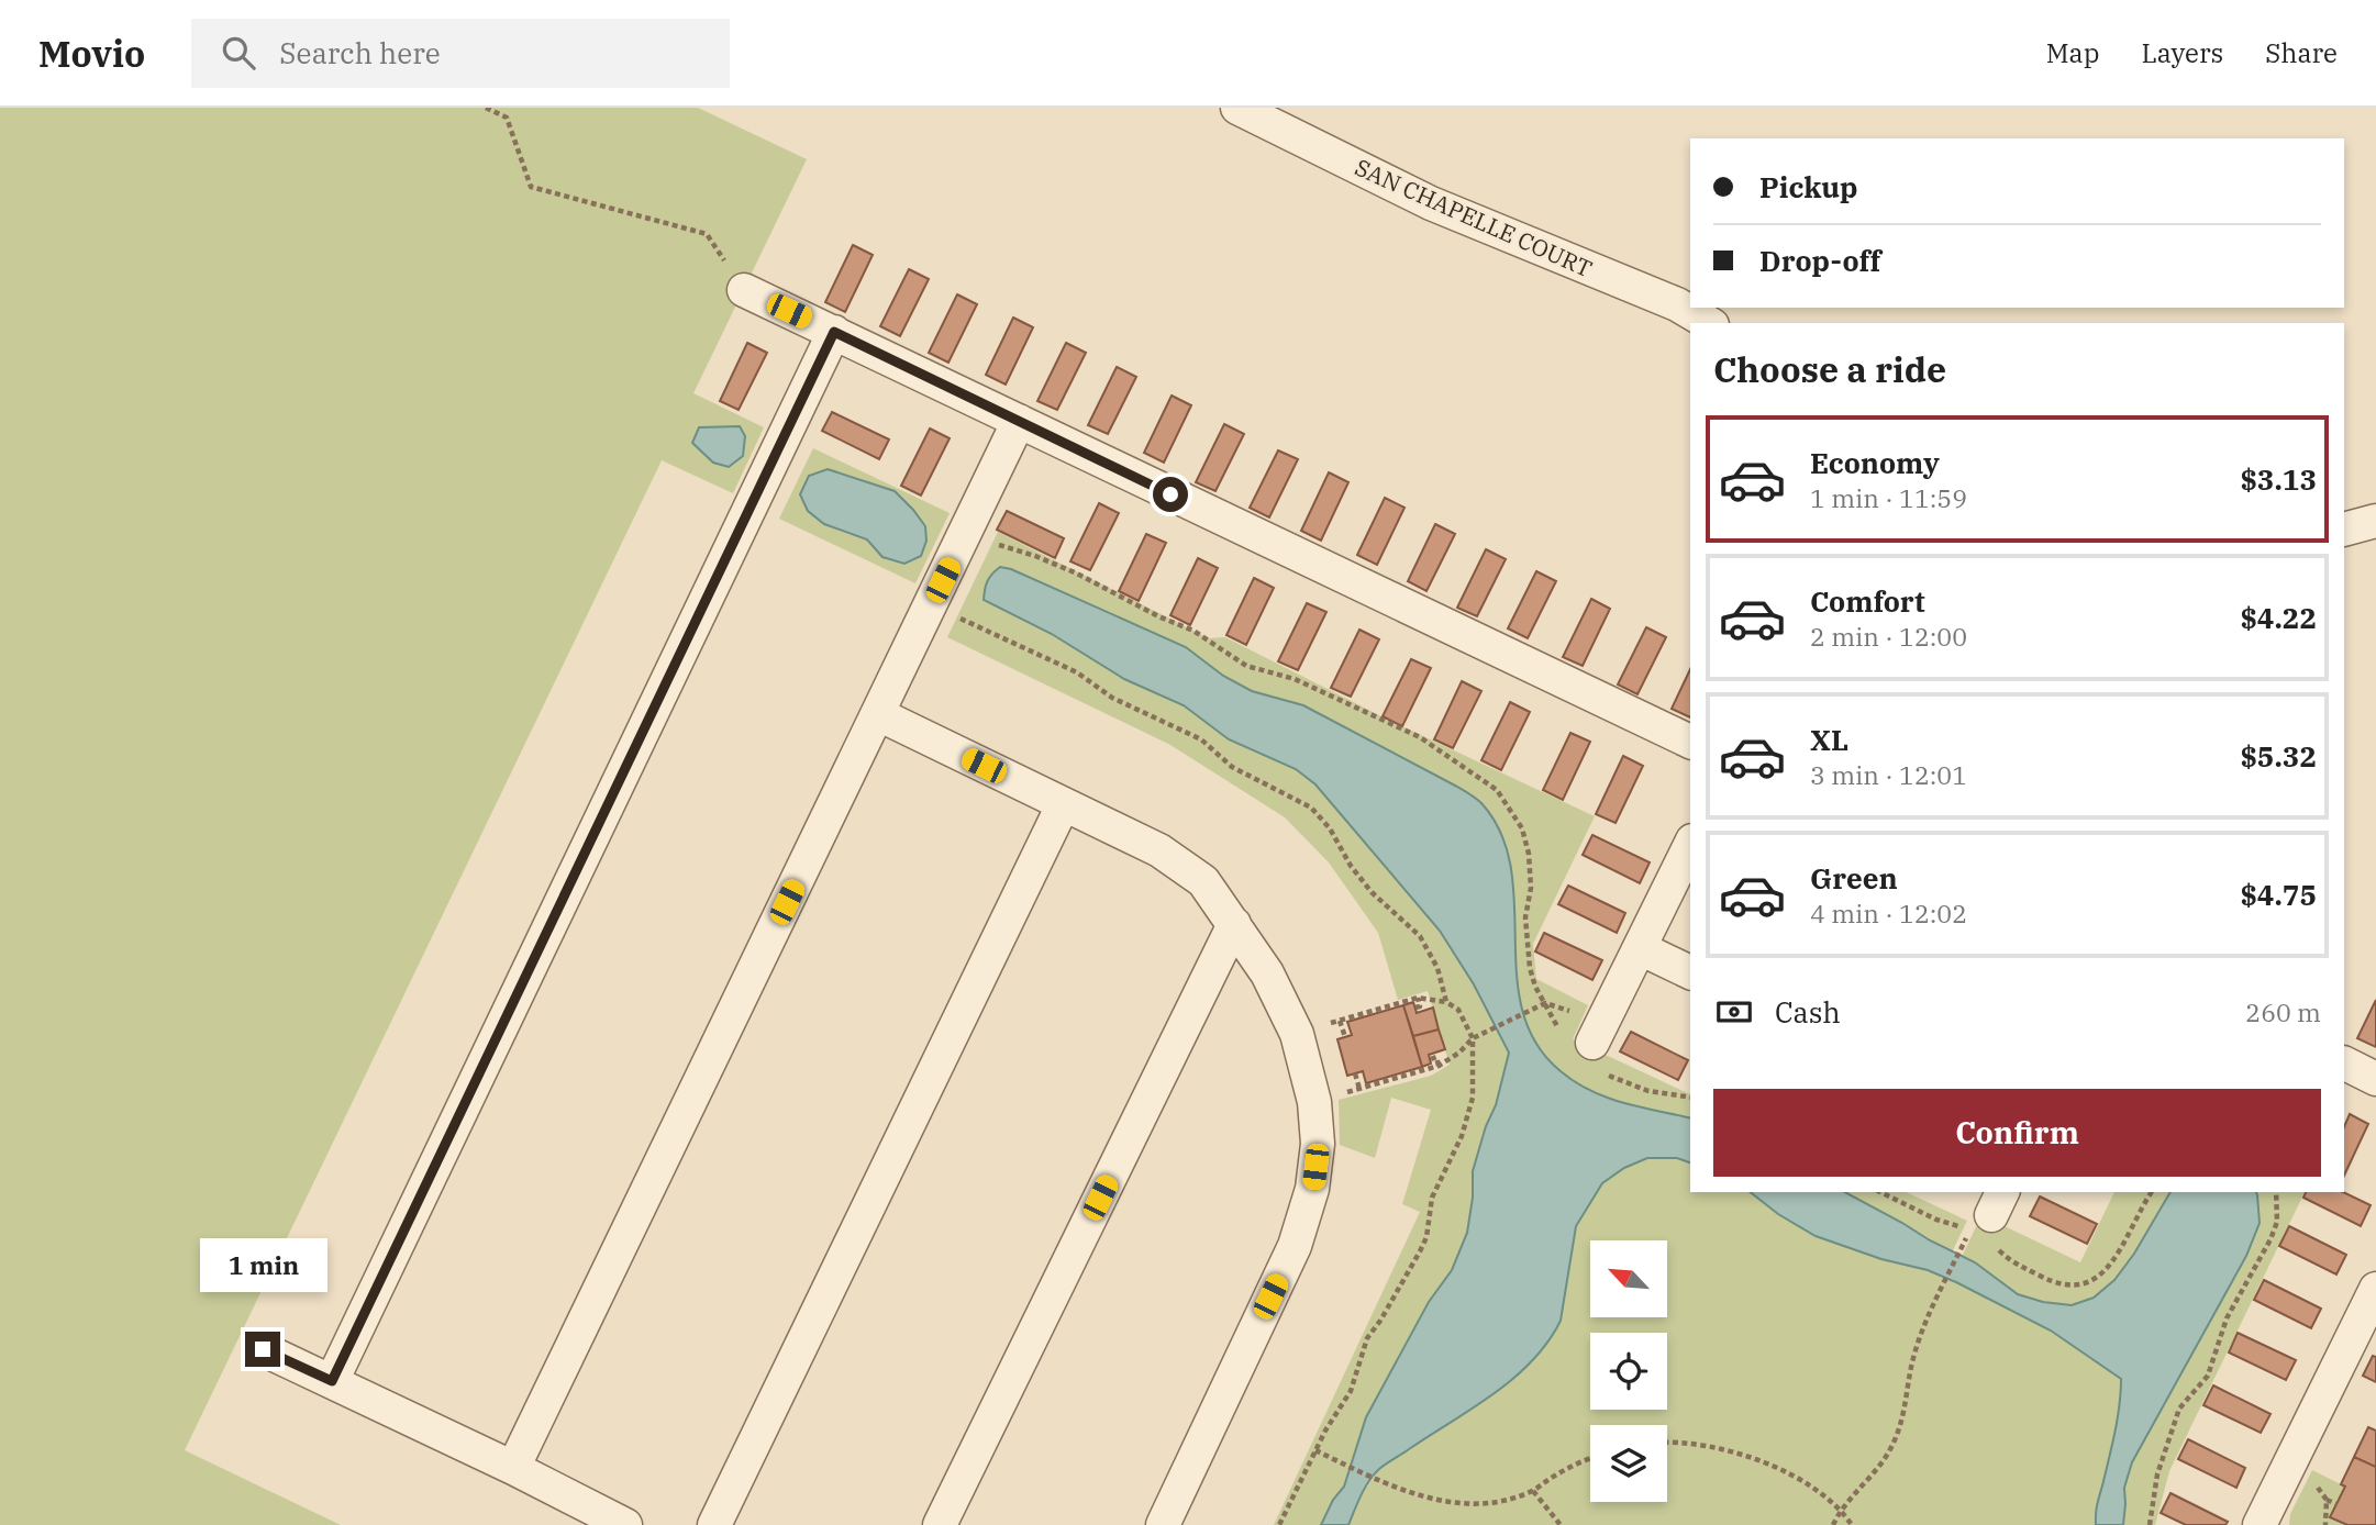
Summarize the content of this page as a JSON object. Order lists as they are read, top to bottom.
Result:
{
  "streets": {
    "street": ["SAN CHAPELLE COURT"]
  },
  "north": "top left",
  "page": {
    "header": "Movio",
    "search": "Search here",
    "nav": ["Map", "Layers", "Share"],
    "banner": ["Pickup", "Drop-off"],
    "heading": "Choose a ride",
    "list": [
      {
        "name": "Economy",
        "note": "1 min · 11:59",
        "value": "$3.13"
      },
      {
        "name": "Comfort",
        "note": "2 min · 12:00",
        "value": "$4.22"
      },
      {
        "name": "XL",
        "note": "3 min · 12:01",
        "value": "$5.32"
      },
      {
        "name": "Green",
        "note": "4 min · 12:02",
        "value": "$4.75"
      }
    ],
    "pay": ["Cash", "260 m"],
    "buttons": "Confirm",
    "bubble": "1 min"
  }
}
